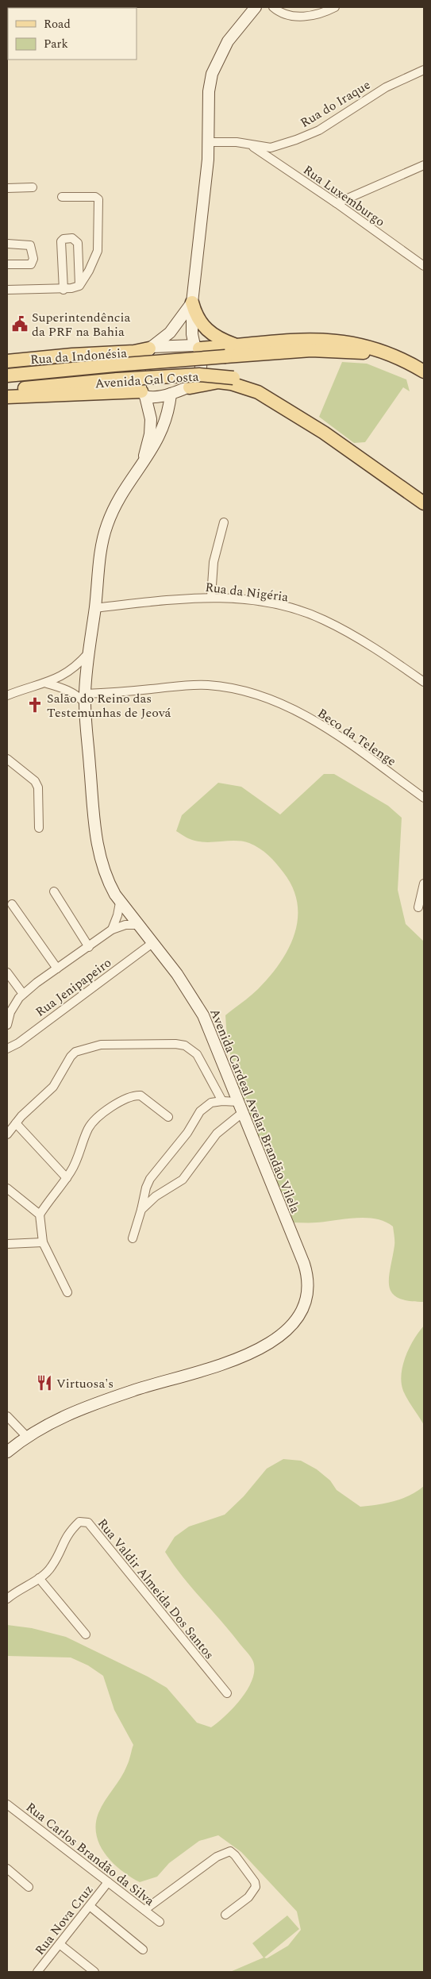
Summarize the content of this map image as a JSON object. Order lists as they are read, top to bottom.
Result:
{
  "streets": {
    "main road": ["Rua da Indonésia", "Avenida Gal Costa", "Avenida Cardeal Avelar Brandão Vilela"],
    "street": [
      "Rua do Iraque",
      "Rua Luxemburgo",
      "Rua da Nigéria",
      "Beco da Telenge",
      "Rua Jenipapeiro",
      "Rua Valdir Almeida Dos Santos",
      "Rua Carlos Brandão da Silva",
      "Rua Nova Cruz"
    ]
  },
  "crossings": [
    ["Rua do Iraque", "Rua Luxemburgo"],
    ["Rua da Indonésia", "Avenida Gal Costa"],
    ["Rua da Indonésia", "Avenida Cardeal Avelar Brandão Vilela"],
    ["Avenida Gal Costa", "Avenida Cardeal Avelar Brandão Vilela"],
    ["Rua da Nigéria", "Avenida Cardeal Avelar Brandão Vilela"],
    ["Beco da Telenge", "Avenida Cardeal Avelar Brandão Vilela"],
    ["Rua Jenipapeiro", "Avenida Cardeal Avelar Brandão Vilela"],
    ["Rua Carlos Brandão da Silva", "Rua Nova Cruz"]
  ],
  "places": {
    "public building": ["Superintendência da PRF na Bahia"],
    "church": ["Salão do Reino das Testemunhas de Jeová"],
    "restaurant": ["Virtuosa's"]
  },
  "legend": ["Road", "Park"]
}
